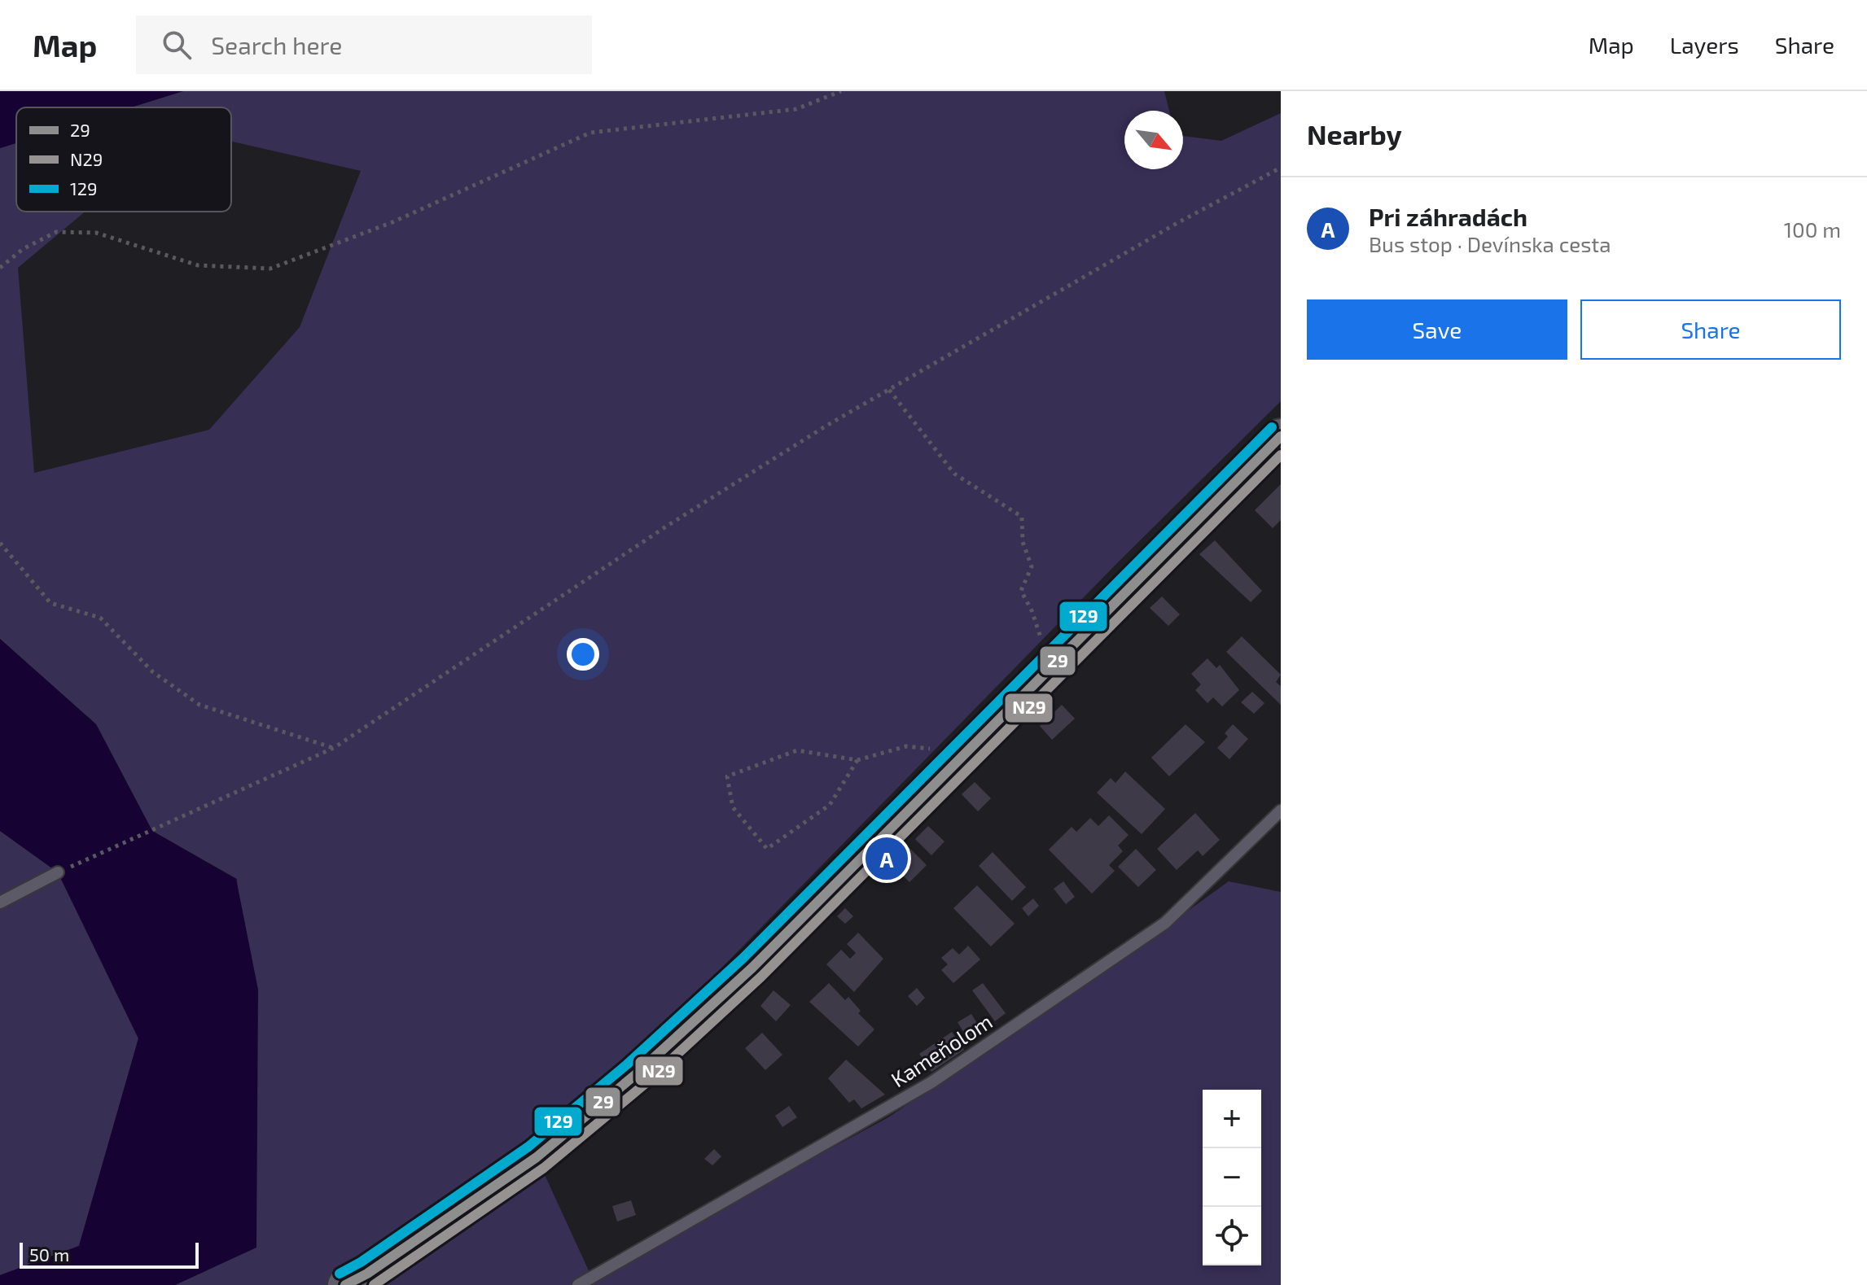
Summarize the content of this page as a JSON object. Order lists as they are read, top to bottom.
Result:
{
  "streets": {
    "lane": ["Kameňolom"]
  },
  "lines": ["transit line 129", "transit line 29", "transit line N29"],
  "legend": ["29", "N29", "129"],
  "scale_bar": "50 m",
  "north": "bottom right",
  "page": {
    "header": "Map",
    "search": "Search here",
    "nav": ["Map", "Layers", "Share"],
    "heading": "Nearby",
    "list": [
      {
        "mark": "A",
        "name": "Pri záhradách",
        "note": "Bus stop · Devínska cesta",
        "value": "100 m"
      }
    ],
    "buttons": ["Save", "Share"],
    "pins": "A",
    "map_buttons": ["+", "−"],
    "scale": "50 m"
  }
}
